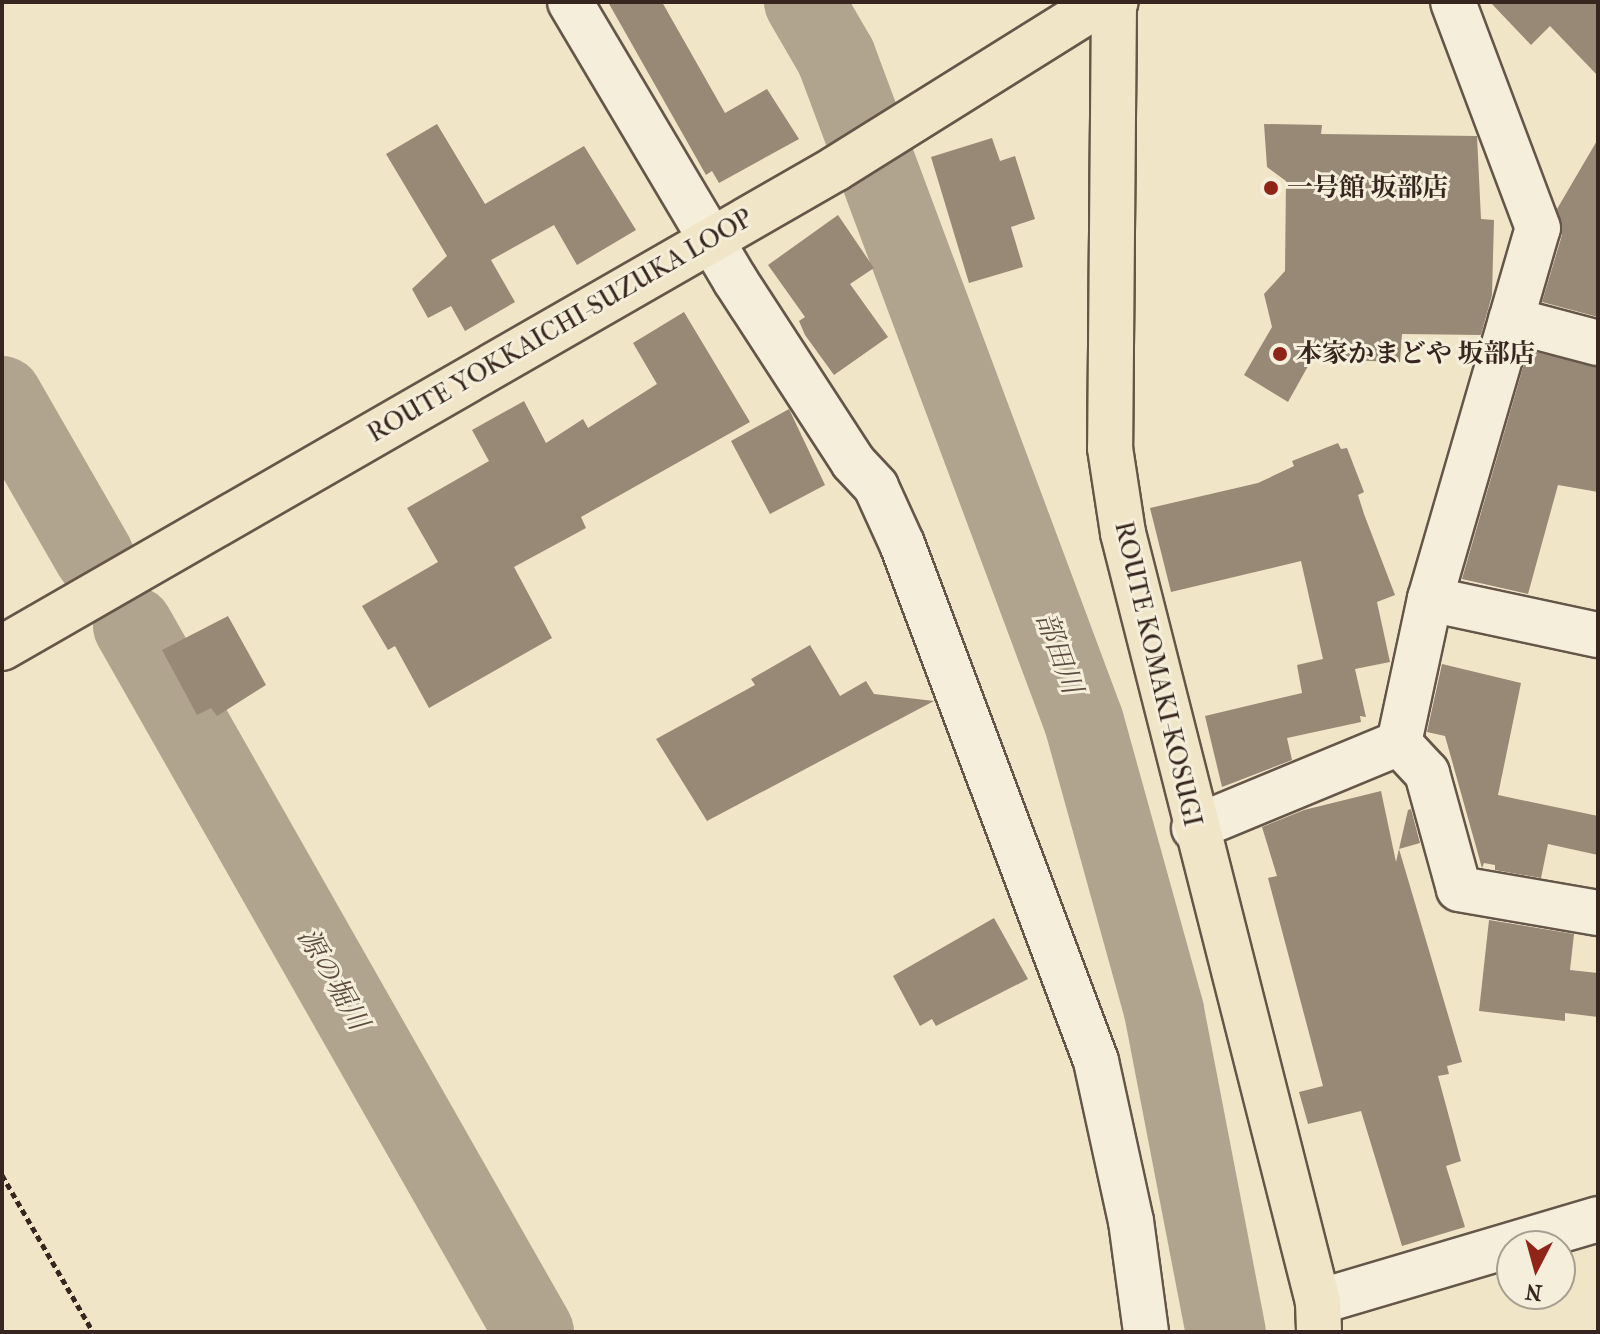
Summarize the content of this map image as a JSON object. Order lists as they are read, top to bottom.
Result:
{
  "streets": {
    "main road": ["ROUTE YOKKAICHI-SUZUKA LOOP", "ROUTE KOMAKI-KOSUGI"]
  },
  "crossings": [
    ["ROUTE YOKKAICHI-SUZUKA LOOP", "ROUTE KOMAKI-KOSUGI"]
  ],
  "water": ["部田川", "源の堀川"],
  "places": ["一号館 坂部店", "本家かまどや 坂部店"],
  "north": "bottom"
}
